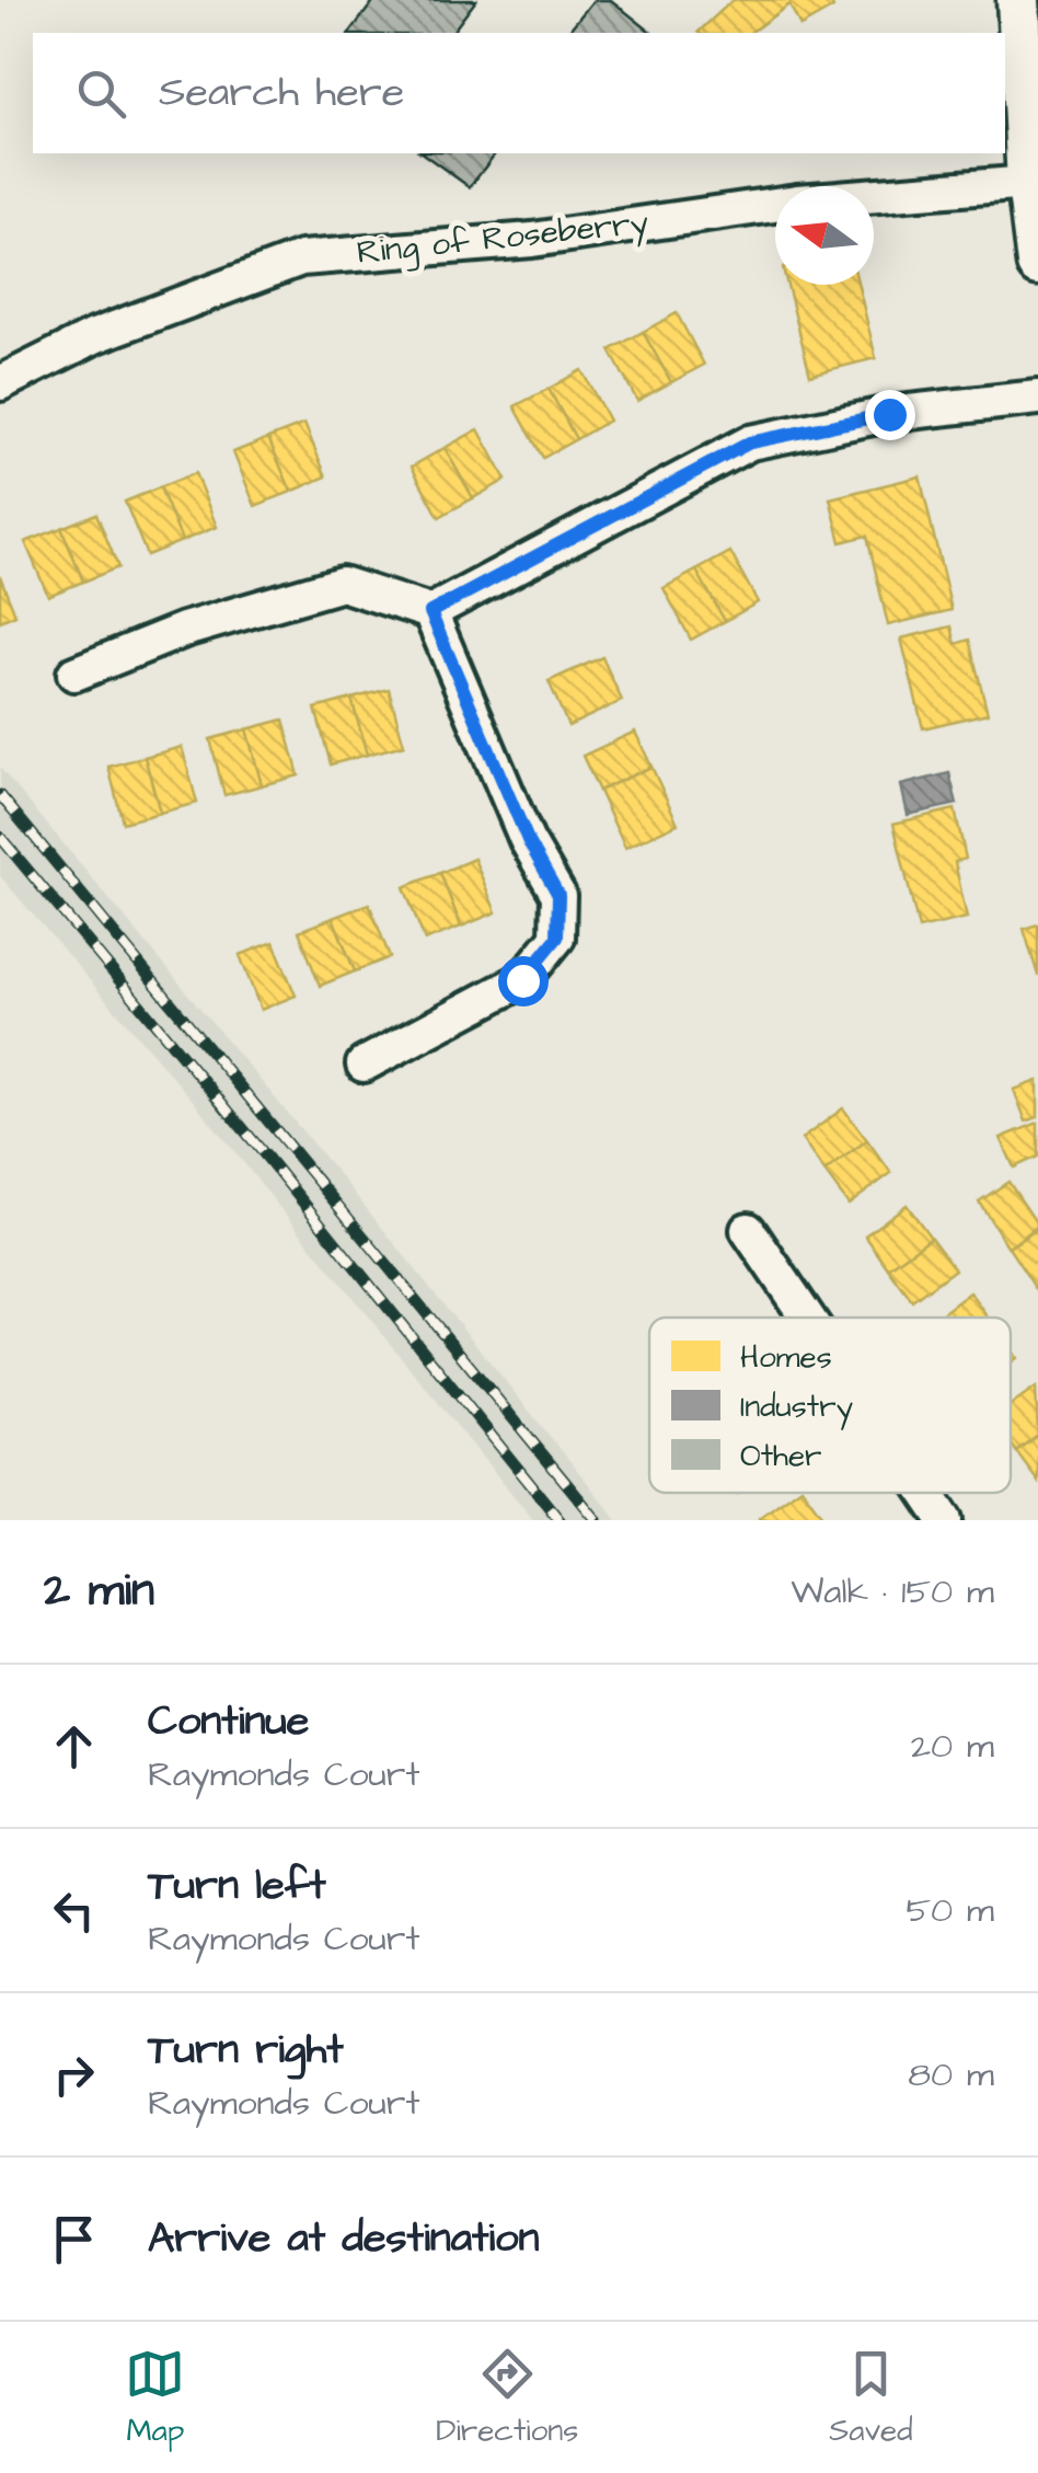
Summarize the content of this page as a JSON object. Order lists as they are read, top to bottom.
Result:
{
  "streets": {
    "street": ["Ring of Roseberry"]
  },
  "legend": ["Homes", "Industry", "Other"],
  "north": "left",
  "page": {
    "search": "Search here",
    "heading": ["2 min", "Walk · 150 m"],
    "list": [
      ["Continue", "Raymonds Court", "20 m"],
      ["Turn left", "Raymonds Court", "50 m"],
      ["Turn right", "Raymonds Court", "80 m"],
      "Arrive at destination"
    ],
    "nav": ["Map", "Directions", "Saved"]
  }
}
